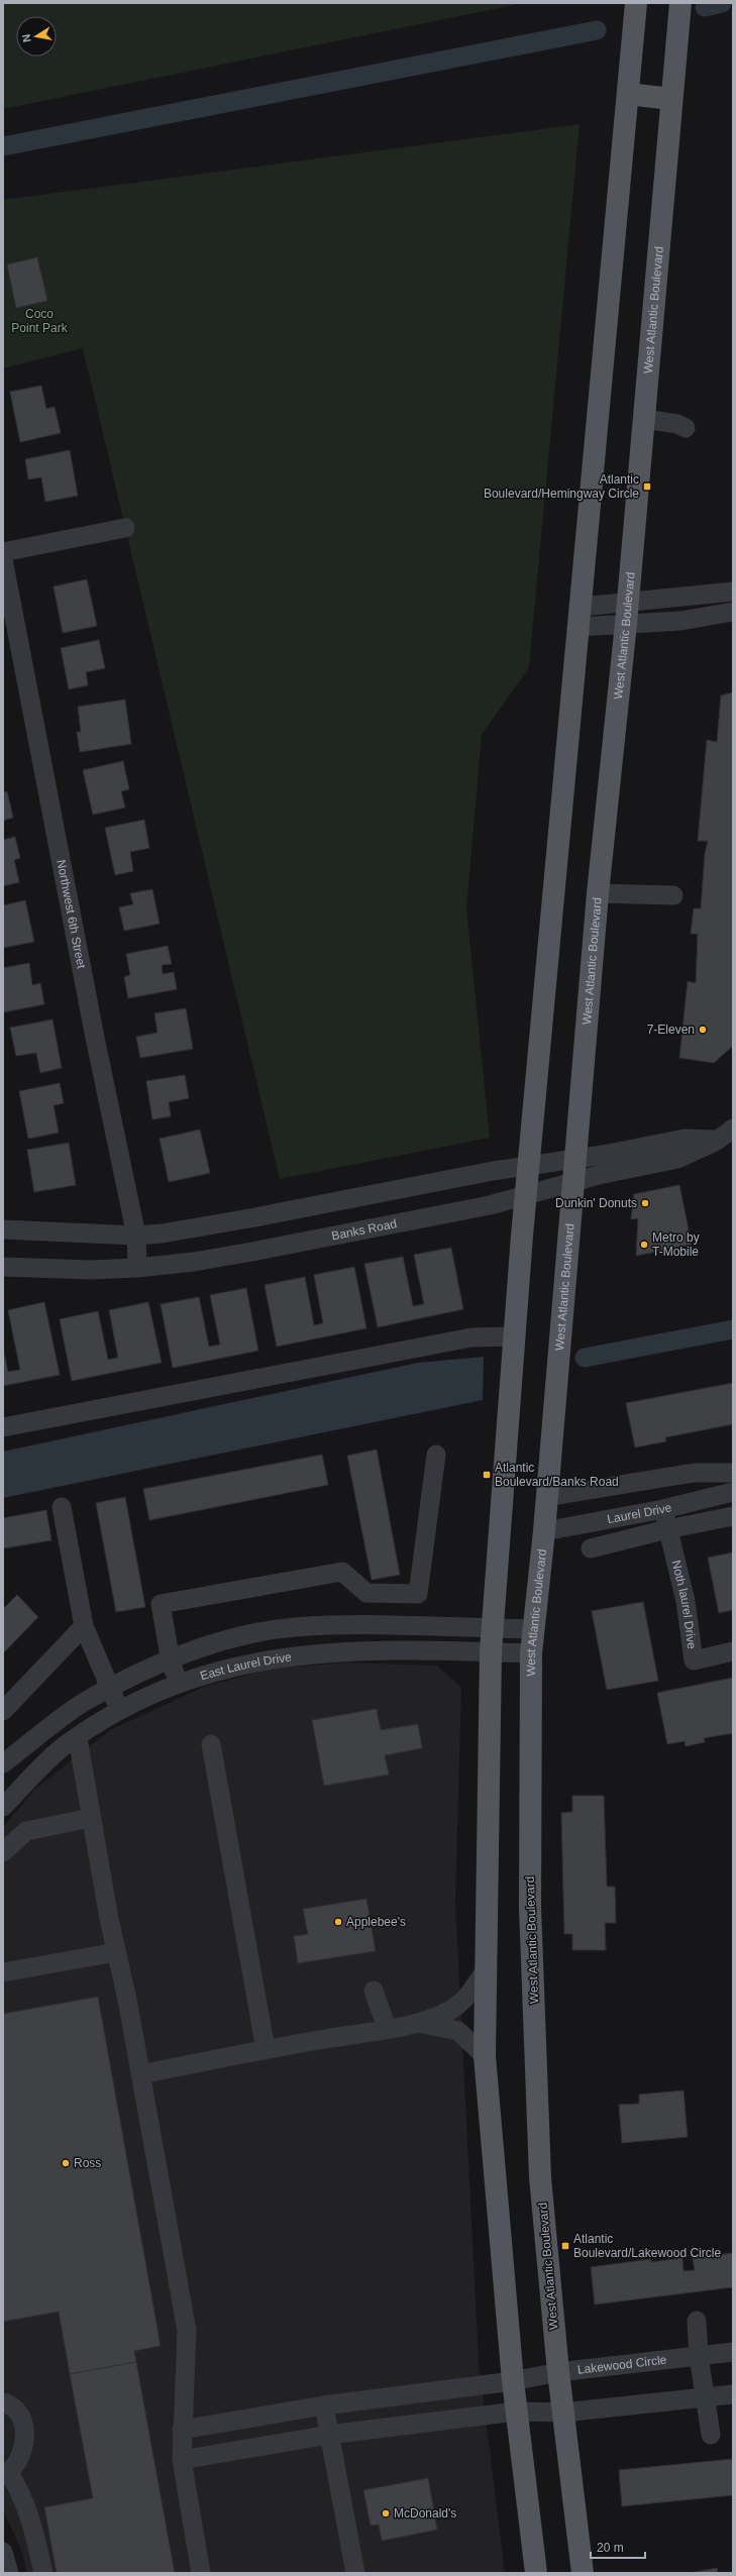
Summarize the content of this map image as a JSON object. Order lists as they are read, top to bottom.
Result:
{
  "streets": {
    "main road": ["West Atlantic Boulevard"],
    "street": [
      "Northwest 6th Street",
      "Banks Road",
      "Laurel Drive",
      "Noth laurel Drive",
      "East Laurel Drive",
      "Lakewood Circle"
    ]
  },
  "crossings": [
    ["West Atlantic Boulevard", "Banks Road"],
    ["West Atlantic Boulevard", "Laurel Drive"],
    ["West Atlantic Boulevard", "East Laurel Drive"],
    ["West Atlantic Boulevard", "Lakewood Circle"],
    ["Northwest 6th Street", "Banks Road"],
    ["Laurel Drive", "Noth laurel Drive"]
  ],
  "parks": ["Coco Point Park"],
  "places": {
    "transit": ["Atlantic Boulevard/Hemingway Circle", "Atlantic Boulevard/Banks Road", "Atlantic Boulevard/Lakewood Circle"],
    "other": [
      "7-Eleven",
      "Dunkin' Donuts",
      "Metro by T-Mobile",
      "Applebee's",
      "Ross",
      "McDonald's"
    ]
  },
  "scale_bar": "20 m",
  "north": "left"
}
